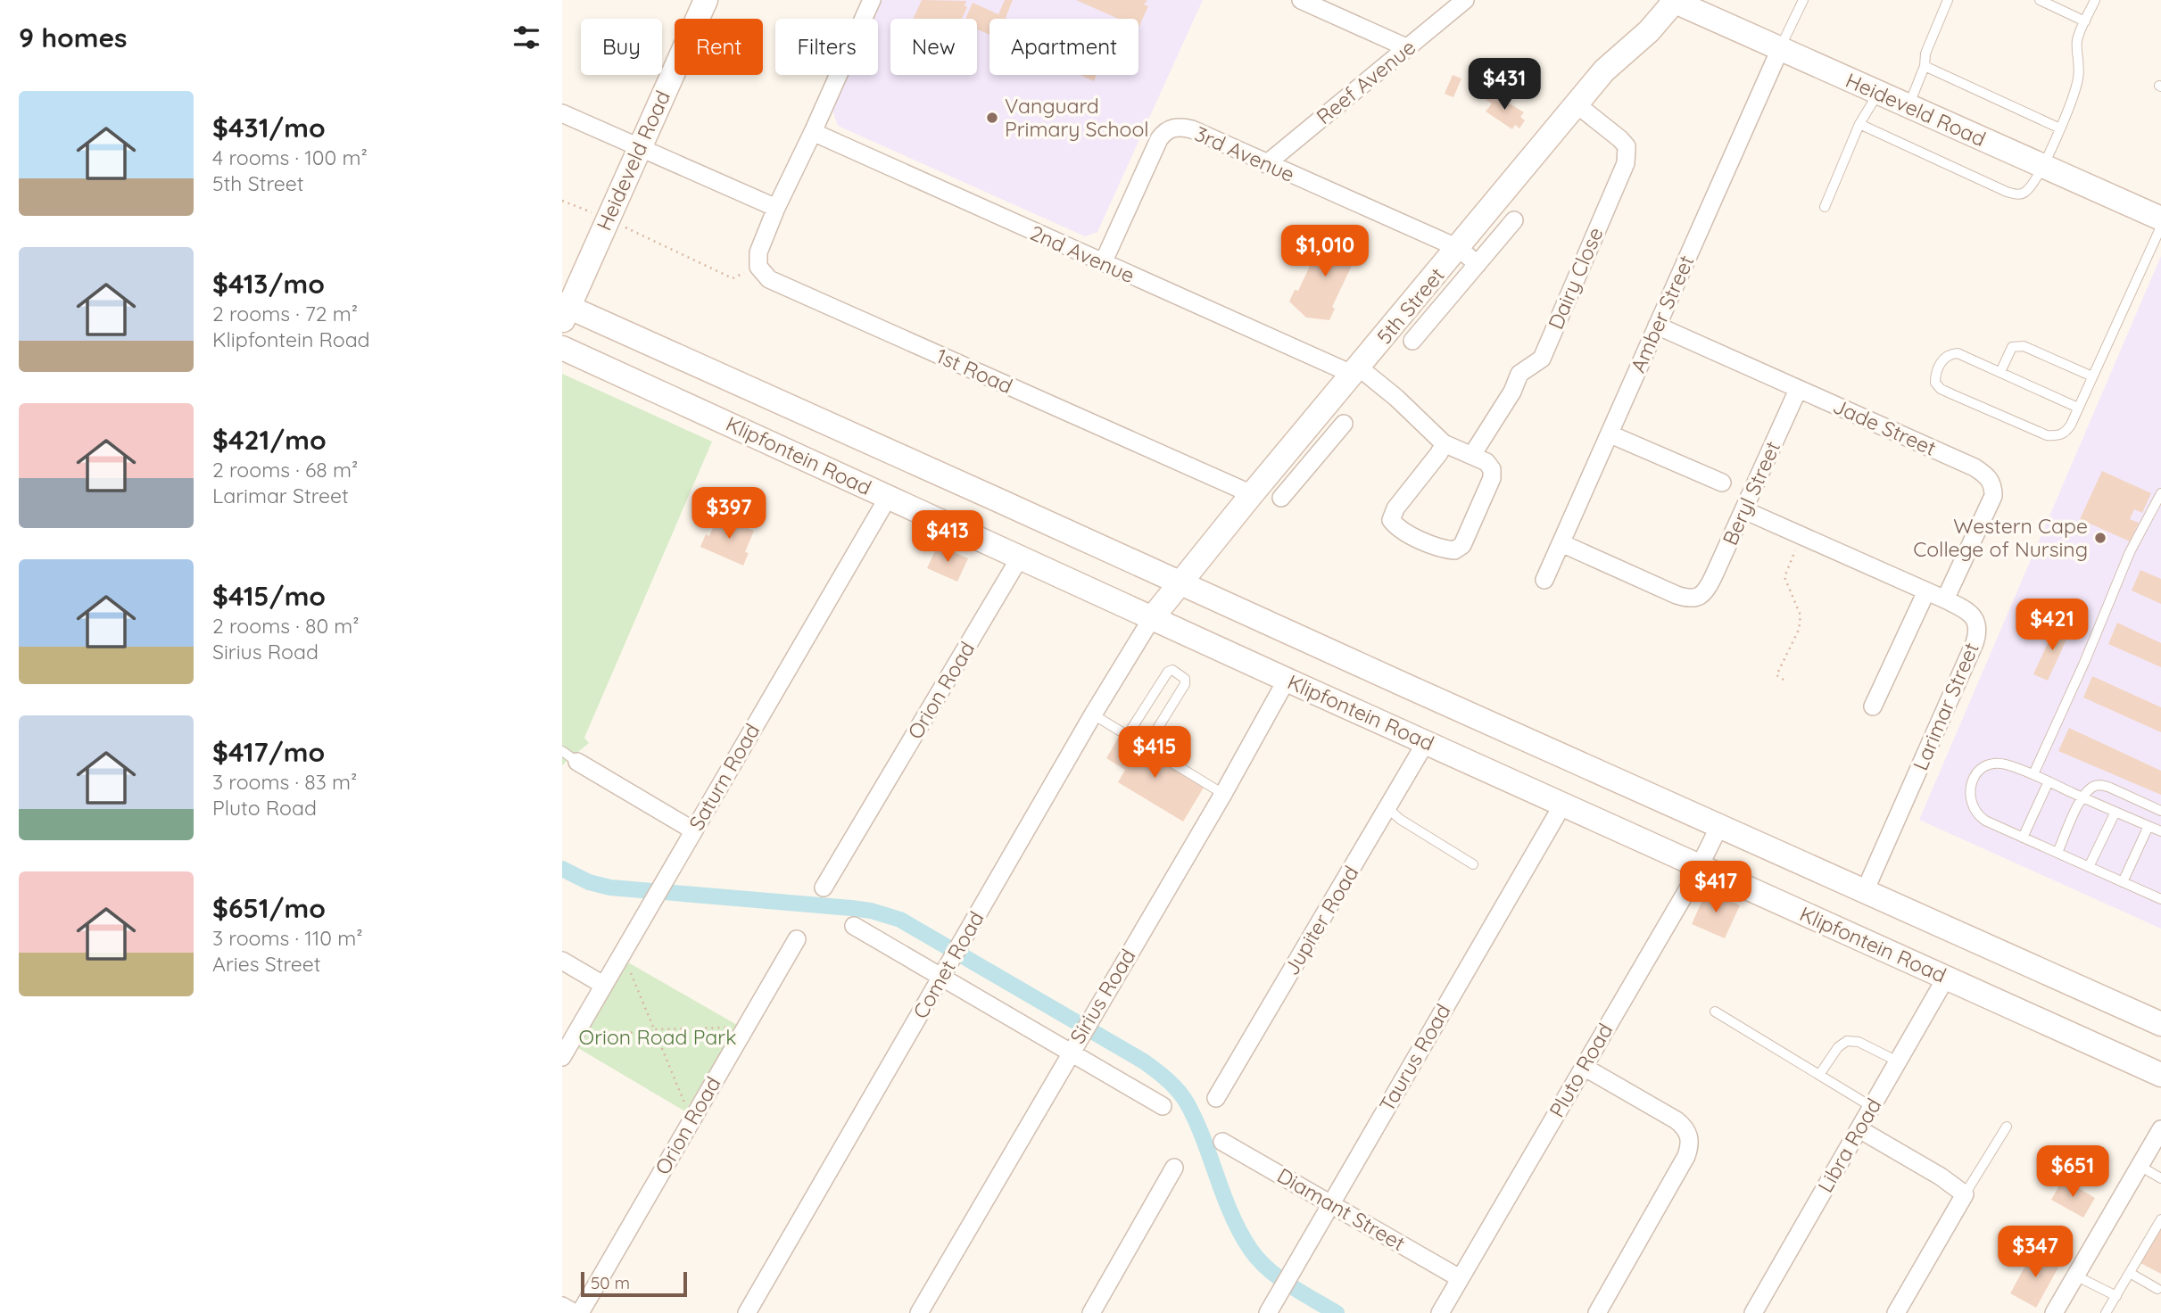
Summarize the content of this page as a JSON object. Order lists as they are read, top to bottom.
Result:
{
  "streets": {
    "main road": ["Heideveld Road", "5th Street", "Klipfontein Road"],
    "street": [
      "Reef Avenue",
      "3rd Avenue",
      "2nd Avenue",
      "Dairy Close",
      "Amber Street",
      "1st Road",
      "Jade Street",
      "Beryl Street",
      "Orion Road",
      "Larimar Street",
      "Saturn Road",
      "Jupiter Road",
      "Comet Road",
      "Sirius Road",
      "Taurus Road",
      "Pluto Road",
      "Libra Road",
      "Diamant Street"
    ]
  },
  "crossings": [
    ["Reef Avenue", "3rd Avenue"],
    ["Heideveld Road", "5th Street"],
    ["Heideveld Road", "Amber Street"],
    ["Heideveld Road", "Klipfontein Road"],
    ["3rd Avenue", "2nd Avenue"],
    ["3rd Avenue", "5th Street"],
    ["2nd Avenue", "5th Street"],
    ["Dairy Close", "5th Street"],
    ["5th Street", "1st Road"],
    ["5th Street", "Klipfontein Road"],
    ["5th Street", "Comet Road"],
    ["Amber Street", "Jade Street"],
    ["Amber Street", "Beryl Street"],
    ["Jade Street", "Beryl Street"],
    ["Jade Street", "Larimar Street"],
    ["Klipfontein Road", "Orion Road"],
    ["Klipfontein Road", "Larimar Street"],
    ["Klipfontein Road", "Saturn Road"],
    ["Klipfontein Road", "Jupiter Road"],
    ["Klipfontein Road", "Comet Road"],
    ["Klipfontein Road", "Sirius Road"],
    ["Klipfontein Road", "Taurus Road"],
    ["Klipfontein Road", "Pluto Road"],
    ["Klipfontein Road", "Libra Road"],
    ["Beryl Street", "Larimar Street"],
    ["Taurus Road", "Diamant Street"],
    ["Pluto Road", "Diamant Street"]
  ],
  "parks": ["Orion Road Park"],
  "places": ["Vanguard Primary School", "Western Cape College of Nursing"],
  "scale_bar": "50 m",
  "page": {
    "heading": "9 homes",
    "chip": [
      "Buy",
      "Rent",
      "Filters",
      "New",
      "Apartment"
    ],
    "price": [
      "$431",
      "$1,010",
      "$397",
      "$413",
      "$421",
      "$415",
      "$417",
      "$651",
      "$347"
    ],
    "list": [
      {
        "name": "$431/mo",
        "note": "4 rooms · 100 m² · 5th Street"
      },
      {
        "name": "$413/mo",
        "note": "2 rooms · 72 m² · Klipfontein Road"
      },
      {
        "name": "$421/mo",
        "note": "2 rooms · 68 m² · Larimar Street"
      },
      {
        "name": "$415/mo",
        "note": "2 rooms · 80 m² · Sirius Road"
      },
      {
        "name": "$417/mo",
        "note": "3 rooms · 83 m² · Pluto Road"
      },
      {
        "name": "$651/mo",
        "note": "3 rooms · 110 m² · Aries Street"
      }
    ],
    "scale": "50 m"
  }
}
